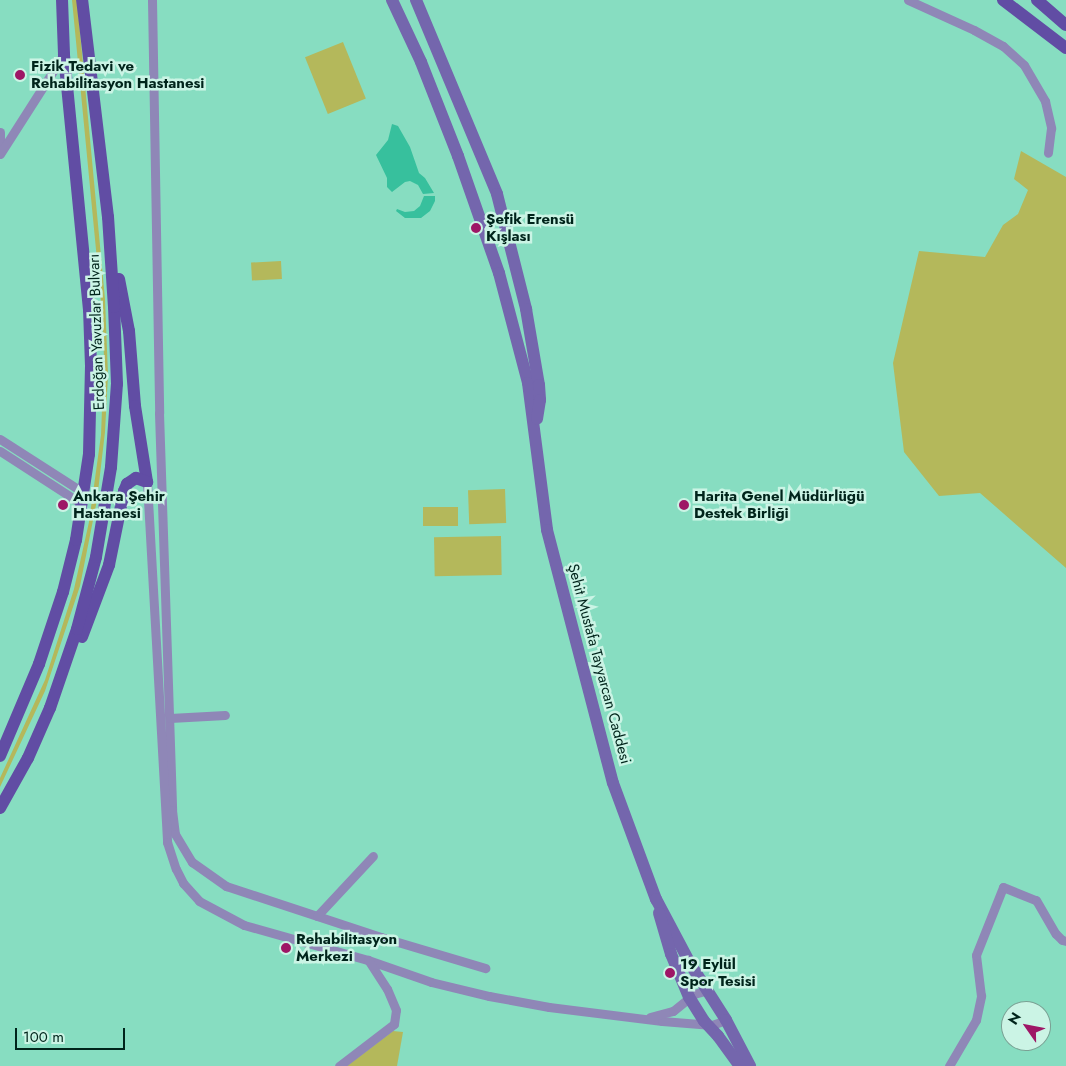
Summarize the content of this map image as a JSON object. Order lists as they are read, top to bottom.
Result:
{
  "streets": {
    "main road": ["Erdoğan Yavuzlar Bulvarı", "Şehit Mustafa Tayyarcan Caddesi"]
  },
  "places": [
    "Fizik Tedavi ve Rehabilitasyon Hastanesi",
    "Şefik Erensü Kışlası",
    "Ankara Şehir Hastanesi",
    "Harita Genel Müdürlüğü Destek Birliği",
    "Rehabilitasyon Merkezi",
    "19 Eylül Spor Tesisi"
  ],
  "scale_bar": "100 m",
  "north": "top left"
}
